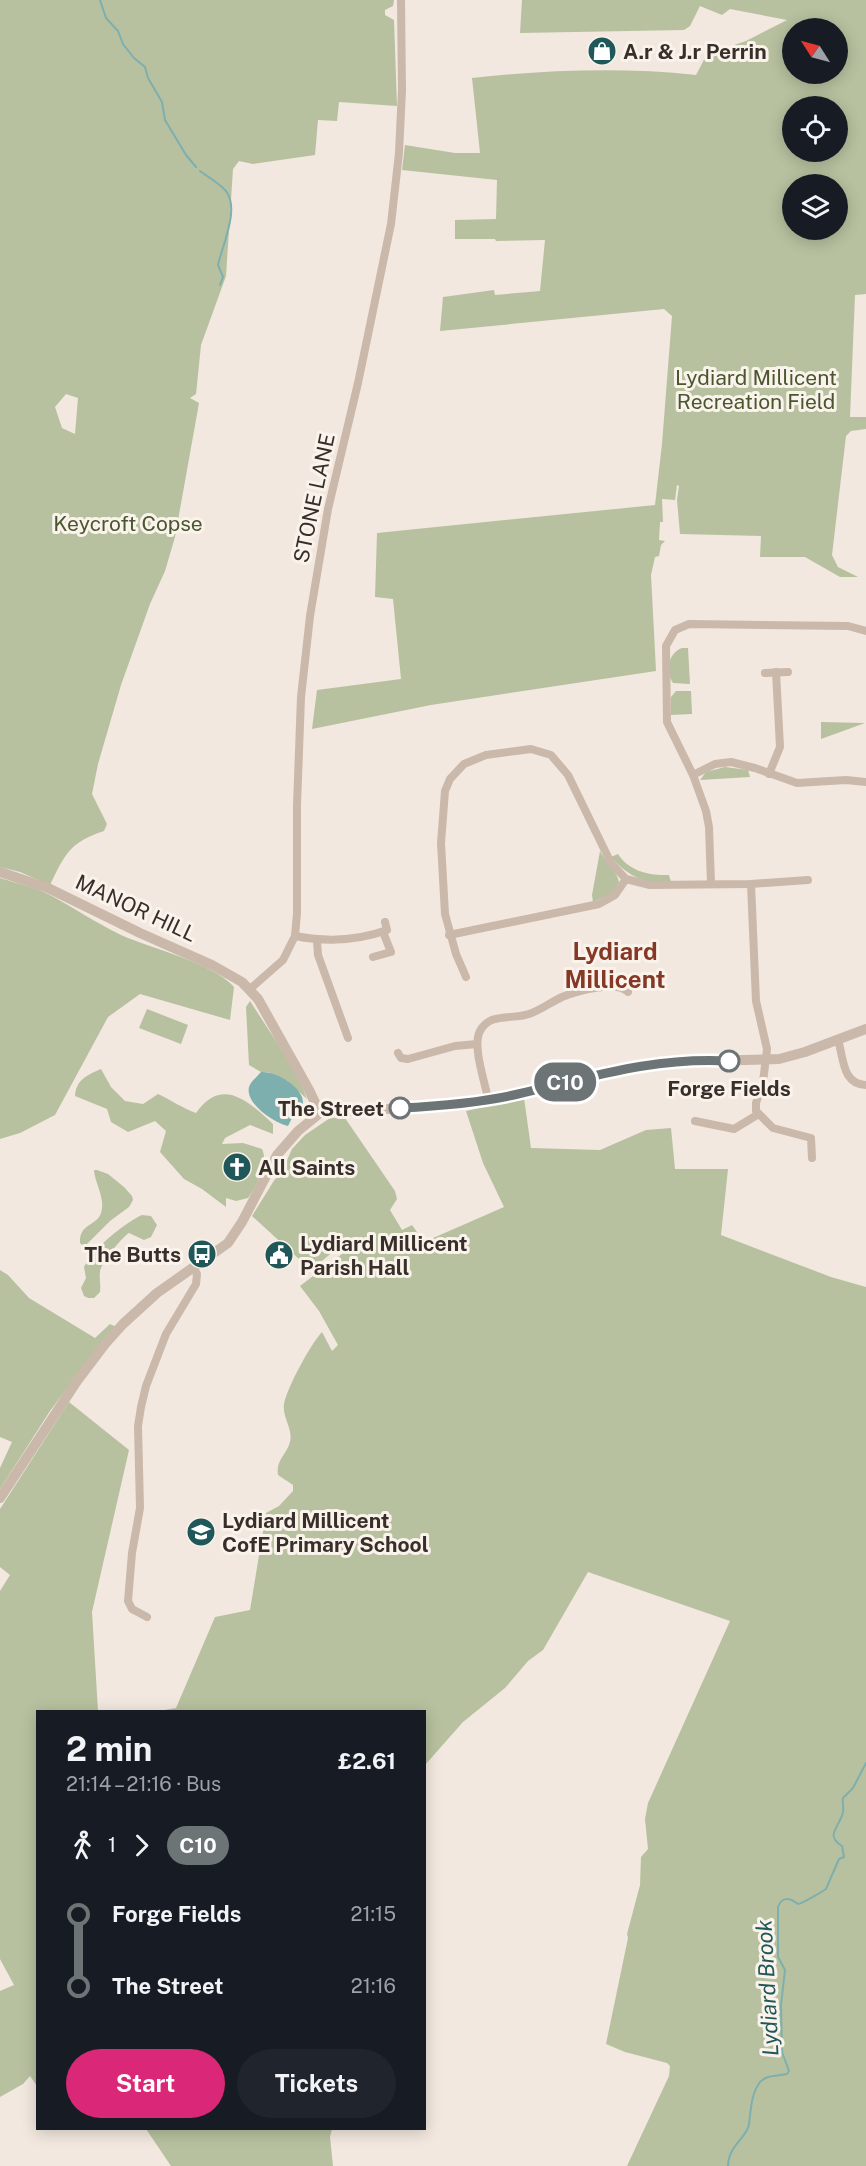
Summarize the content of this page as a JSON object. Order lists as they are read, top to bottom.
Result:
{
  "streets": {
    "street": ["STONE LANE", "MANOR HILL"]
  },
  "crossings": [
    ["STONE LANE", "MANOR HILL"]
  ],
  "districts": ["Lydiard Millicent"],
  "water": ["Lydiard Brook"],
  "parks": ["Lydiard Millicent Recreation Field", "Keycroft Copse"],
  "places": {
    "shop": ["A.r & J.r Perrin"],
    "other": ["Forge Fields", "The Street"],
    "church": ["All Saints"],
    "bus stop": ["The Butts"],
    "public building": ["Lydiard Millicent Parish Hall"],
    "school or university": ["Lydiard Millicent CofE Primary School"]
  },
  "lines": ["bus line C10"],
  "north": "top left",
  "page": {
    "on_map": "C10",
    "heading": ["2 min", "21:14 – 21:16 · Bus", "£2.61"],
    "legs": ["1", "C10"],
    "list": [
      {
        "name": "Forge Fields",
        "value": "21:15"
      },
      {
        "name": "The Street",
        "value": "21:16"
      }
    ],
    "buttons": ["Start", "Tickets"]
  }
}
